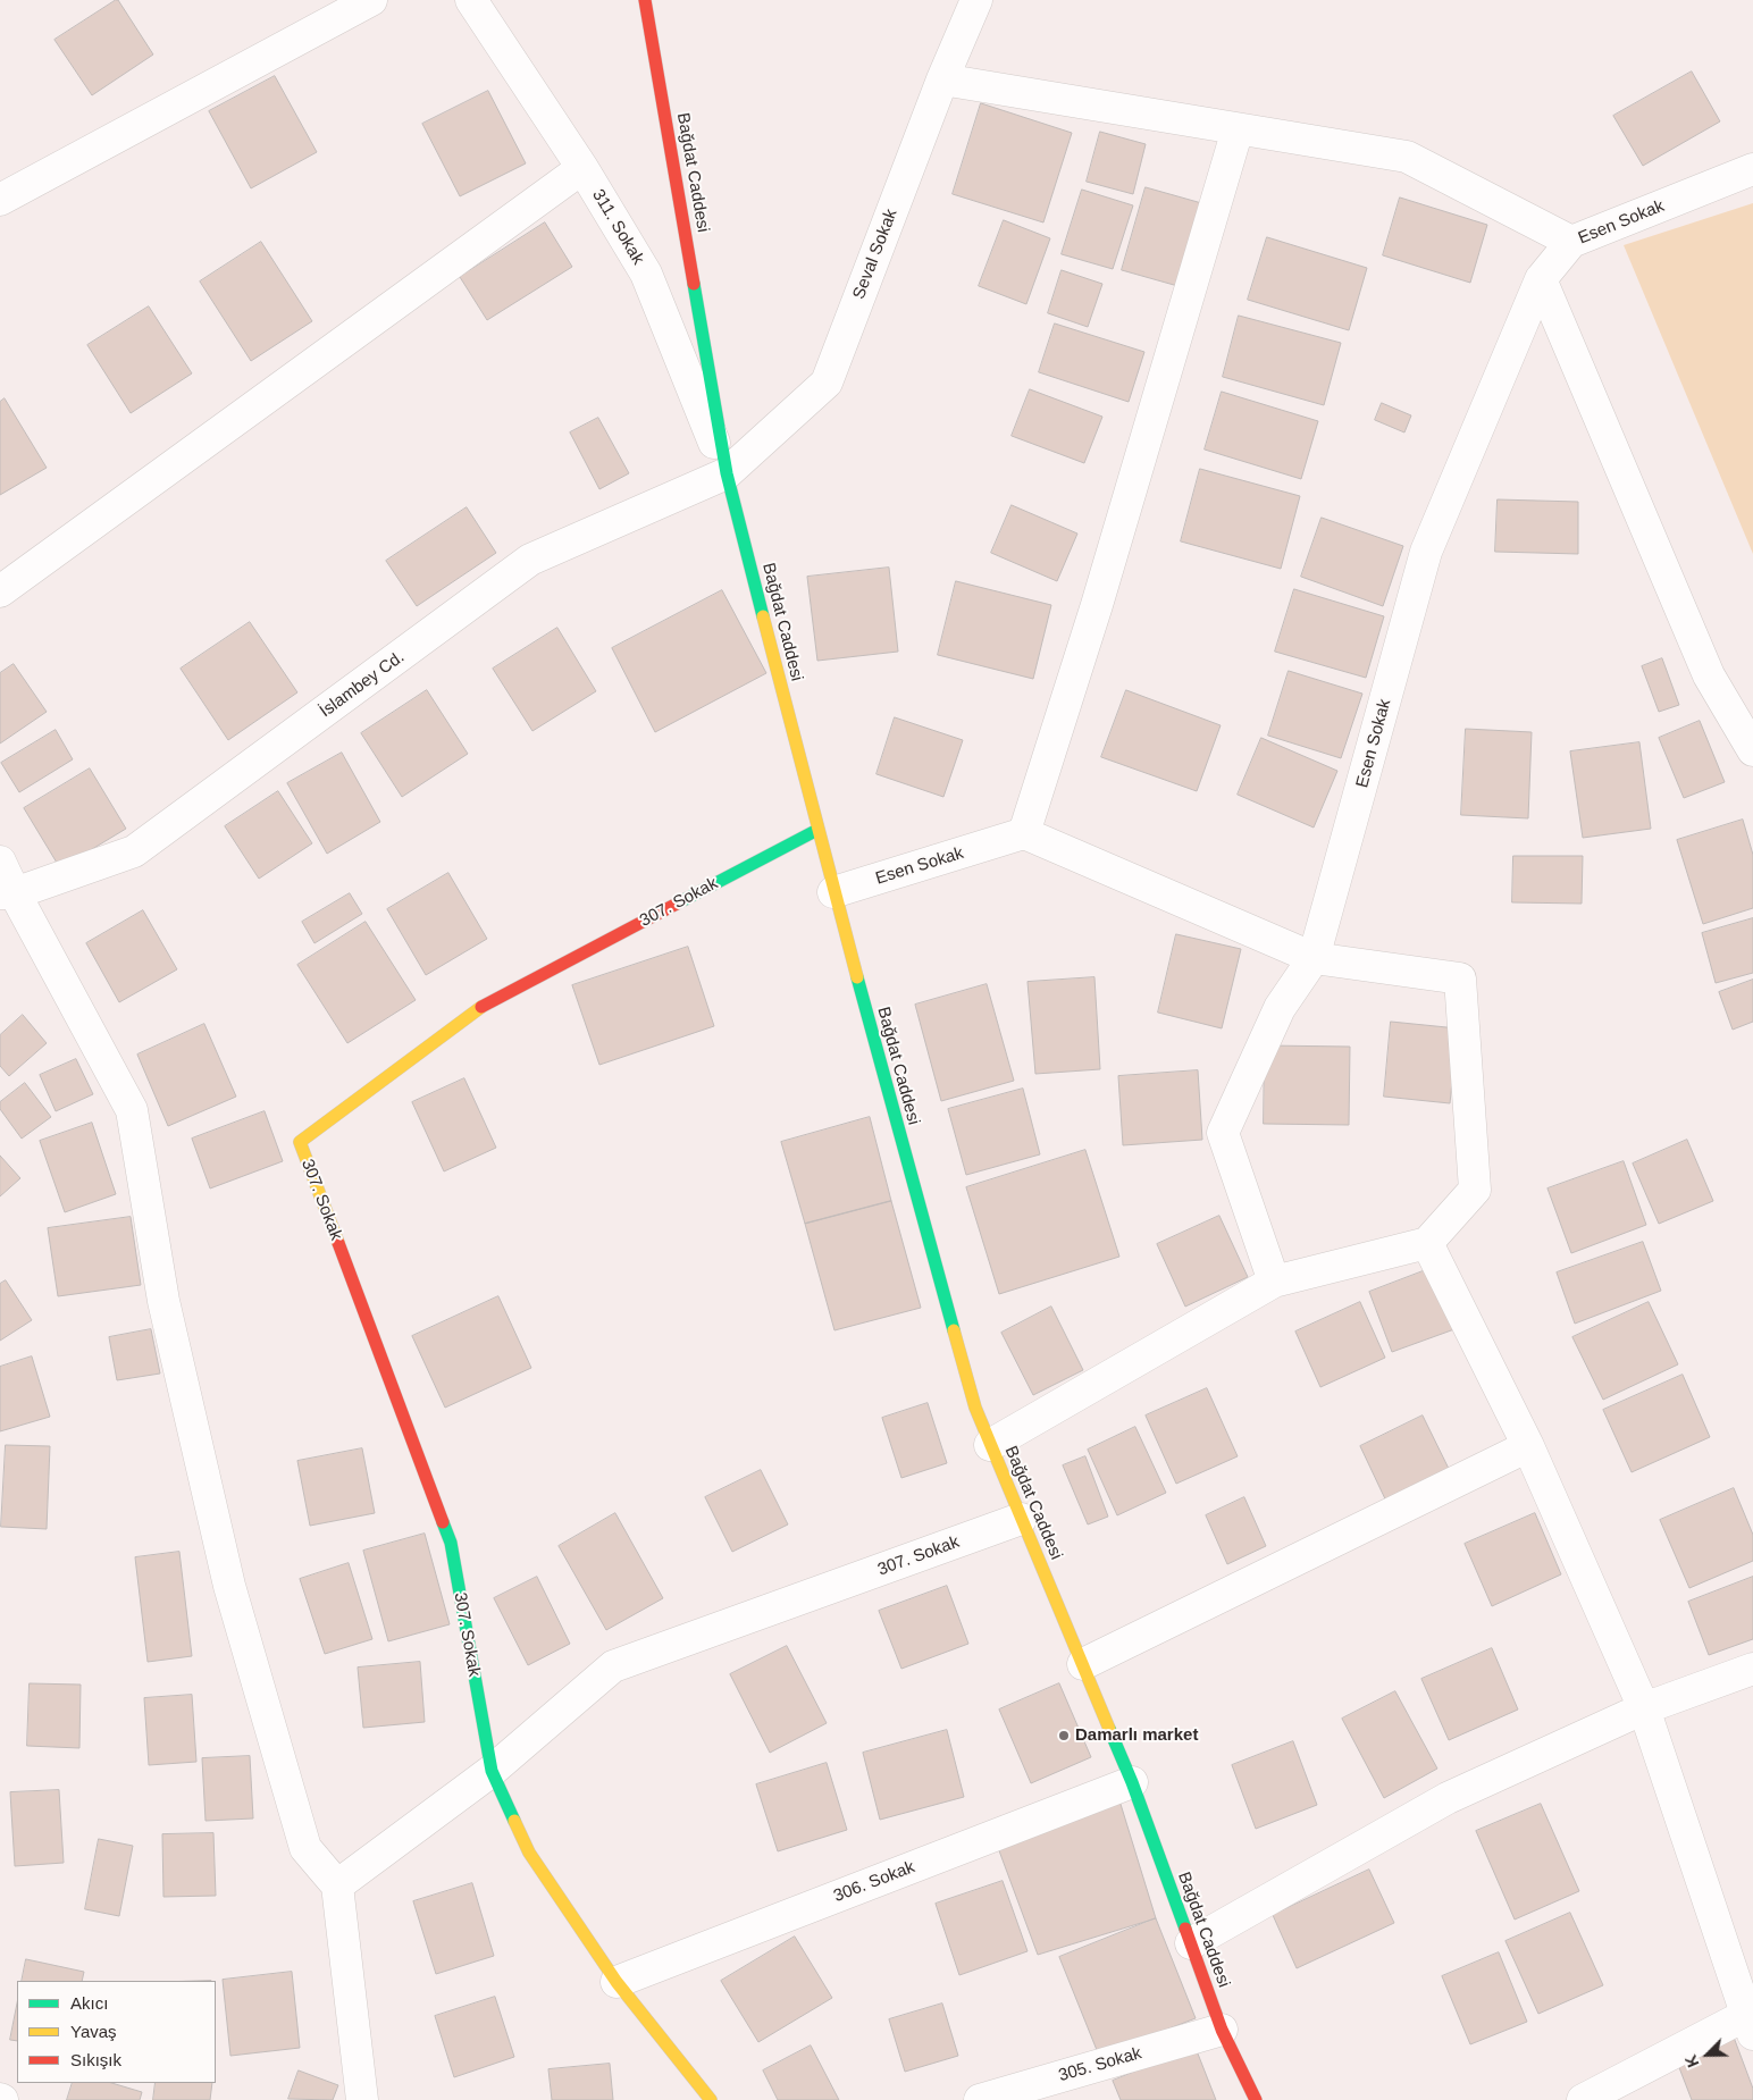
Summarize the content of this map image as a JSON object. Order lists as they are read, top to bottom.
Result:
{
  "streets": {
    "main road": ["Bağdat Caddesi", "307. Sokak"],
    "street": [
      "Esen Sokak",
      "311. Sokak",
      "Seval Sokak",
      "İslambey Cd.",
      "306. Sokak",
      "305. Sokak"
    ]
  },
  "crossings": [
    ["Bağdat Caddesi", "Esen Sokak"],
    ["Bağdat Caddesi", "311. Sokak"],
    ["Bağdat Caddesi", "Seval Sokak"],
    ["Bağdat Caddesi", "İslambey Cd."],
    ["Bağdat Caddesi", "307. Sokak"],
    ["Bağdat Caddesi", "306. Sokak"],
    ["Bağdat Caddesi", "305. Sokak"],
    ["311. Sokak", "Seval Sokak"],
    ["311. Sokak", "İslambey Cd."],
    ["Seval Sokak", "İslambey Cd."],
    ["307. Sokak", "306. Sokak"]
  ],
  "places": ["Damarlı market"],
  "legend": ["Akıcı", "Yavaş", "Sıkışık"],
  "north": "bottom left"
}
